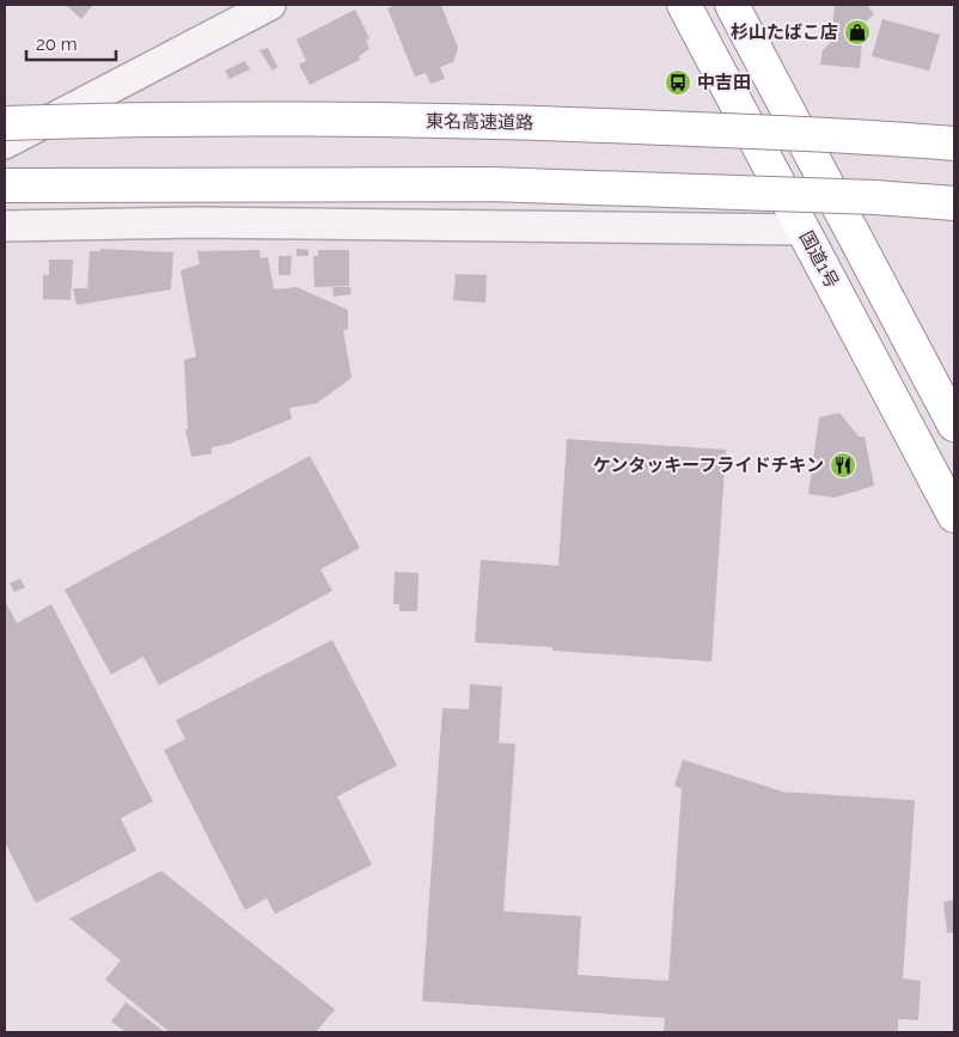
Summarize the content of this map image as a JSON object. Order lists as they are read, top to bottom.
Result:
{
  "streets": {
    "highway": ["東名高速道路", "国道1号"]
  },
  "places": {
    "shop": ["杉山たばこ店"],
    "bus stop": ["中吉田"],
    "restaurant": ["ケンタッキーフライドチキン"]
  },
  "scale_bar": "20 m"
}
